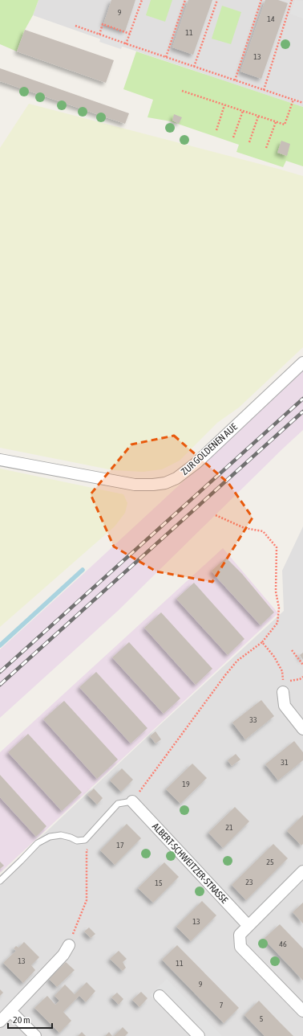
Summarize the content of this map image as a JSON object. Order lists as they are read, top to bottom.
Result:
{
  "streets": {
    "street": ["ZUR GOLDENEN AUE", "ALBERT-SCHWEITZER-STRASSE"]
  },
  "house_numbers": [
    "9",
    "14",
    "11",
    "13",
    "33",
    "31",
    "19",
    "21",
    "17",
    "25",
    "23",
    "15",
    "13",
    "46",
    "13",
    "11",
    "9",
    "7",
    "5"
  ],
  "scale_bar": "20 m"
}
